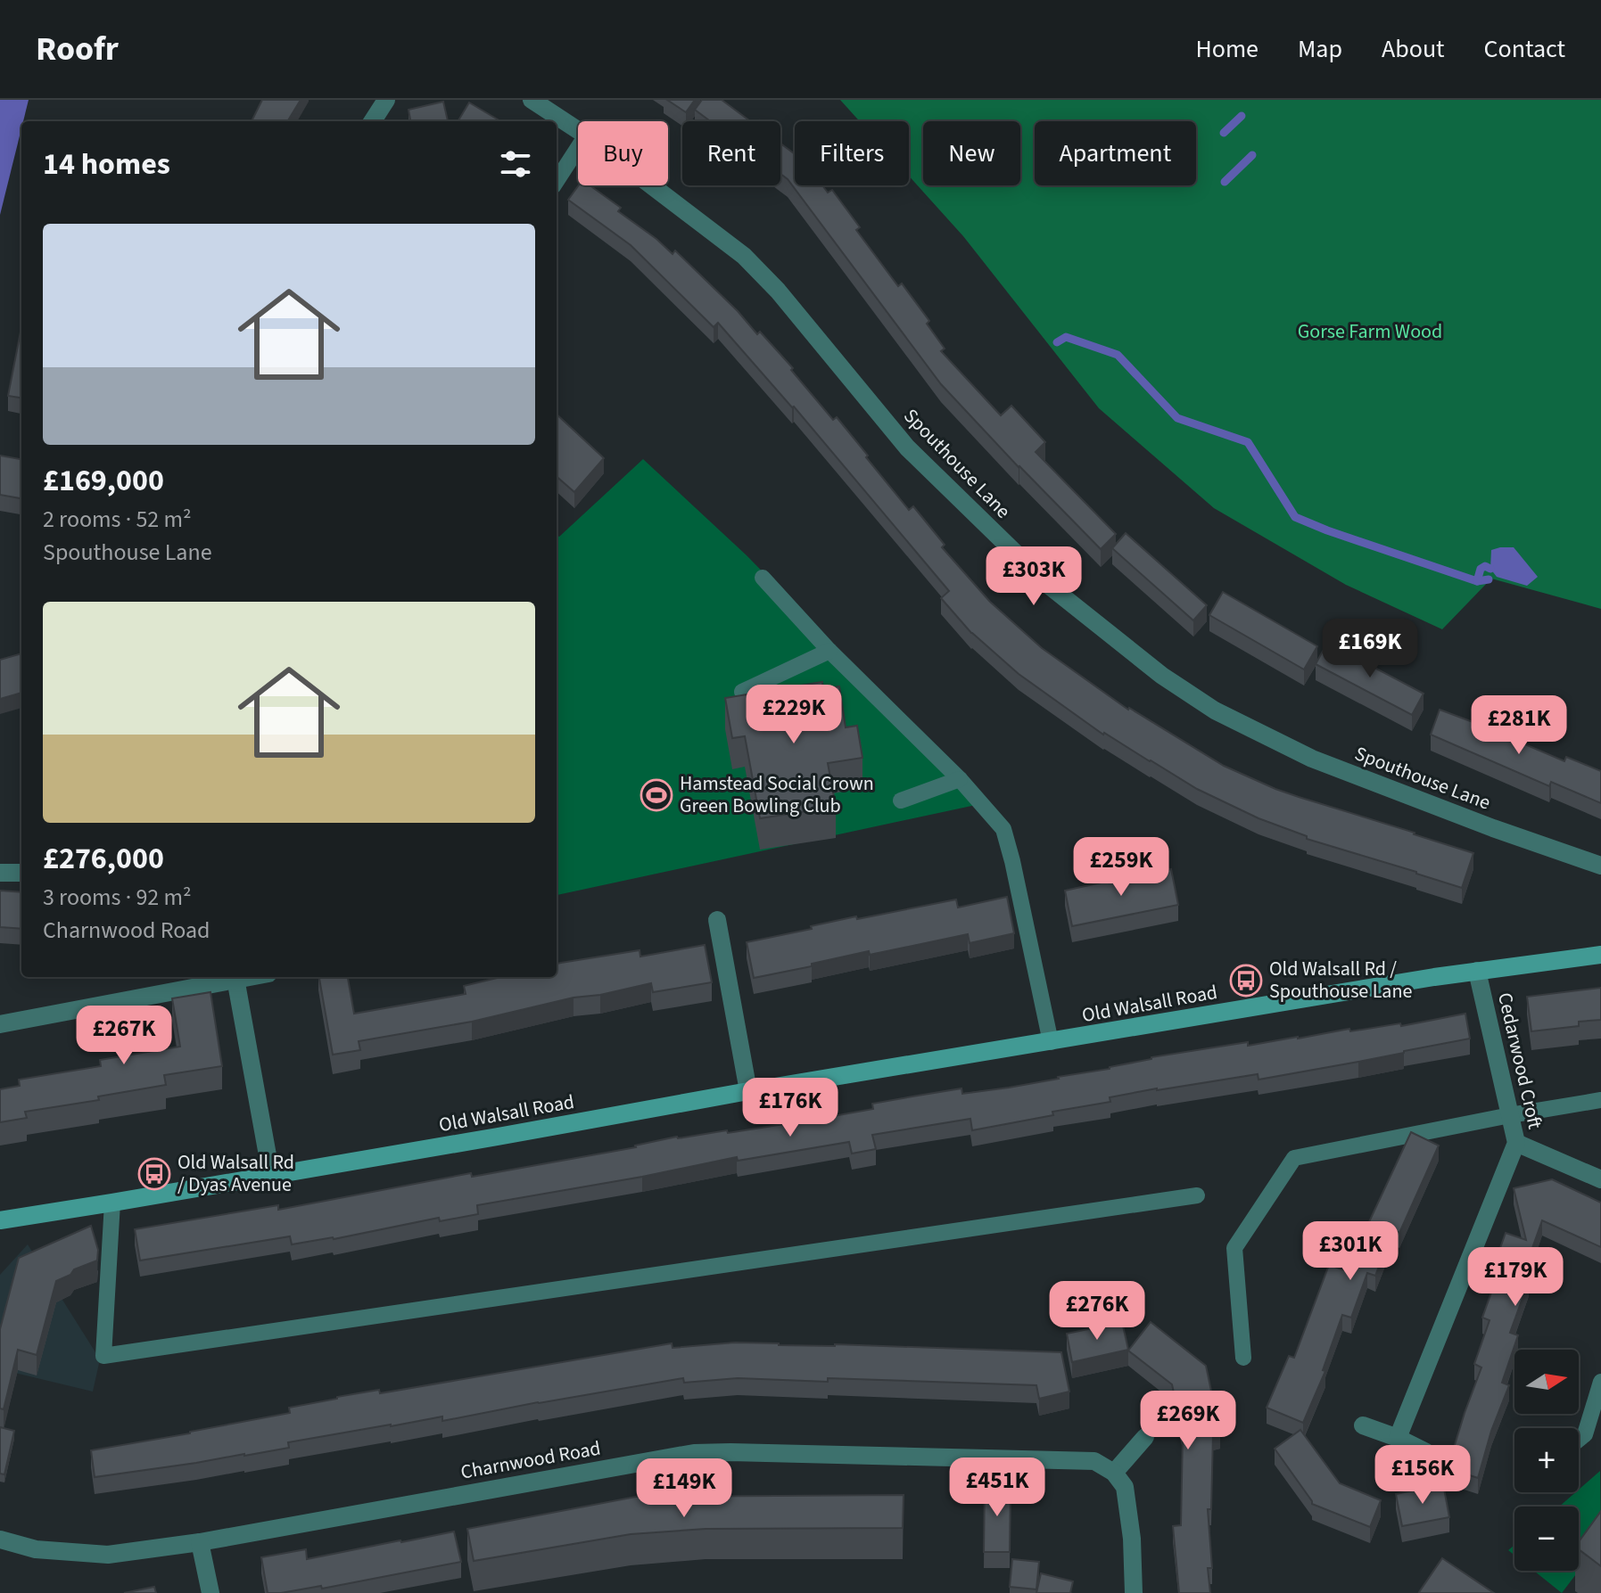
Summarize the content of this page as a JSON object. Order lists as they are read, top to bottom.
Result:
{
  "streets": {
    "main road": ["Old Walsall Road"],
    "street": ["Spouthouse Lane", "Cedarwood Croft", "Charnwood Road"]
  },
  "crossings": [
    ["Old Walsall Road", "Cedarwood Croft"]
  ],
  "parks": ["Gorse Farm Wood"],
  "places": {
    "sports": ["Hamstead Social Crown Green Bowling Club"],
    "bus stop": ["Old Walsall Rd / Spouthouse Lane", "Old Walsall Rd / Dyas Avenue"]
  },
  "north": "right",
  "page": {
    "header": "Roofr",
    "nav": [
      "Home",
      "Map",
      "About",
      "Contact"
    ],
    "chip": [
      "Buy",
      "Rent",
      "Filters",
      "New",
      "Apartment"
    ],
    "heading": "14 homes",
    "list": [
      {
        "name": "£169,000",
        "note": "2 rooms · 52 m² · Spouthouse Lane"
      },
      {
        "name": "£276,000",
        "note": "3 rooms · 92 m² · Charnwood Road"
      }
    ],
    "price": [
      "£303K",
      "£169K",
      "£229K",
      "£281K",
      "£259K",
      "£267K",
      "£176K",
      "£301K",
      "£179K",
      "£276K",
      "£269K",
      "£156K",
      "£451K",
      "£149K"
    ],
    "map_buttons": ["+", "−"]
  }
}
